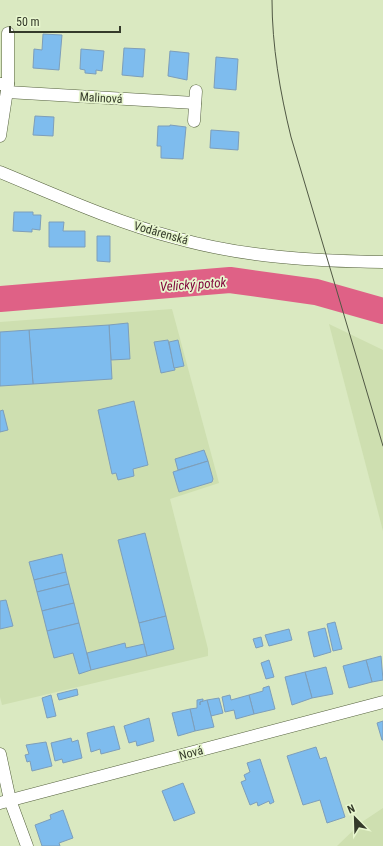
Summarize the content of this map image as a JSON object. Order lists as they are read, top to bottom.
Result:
{
  "streets": {
    "street": ["Malinová", "Vodárenská", "Nová"]
  },
  "water": ["Velický potok"],
  "scale_bar": "50 m",
  "north": "top left"
}
